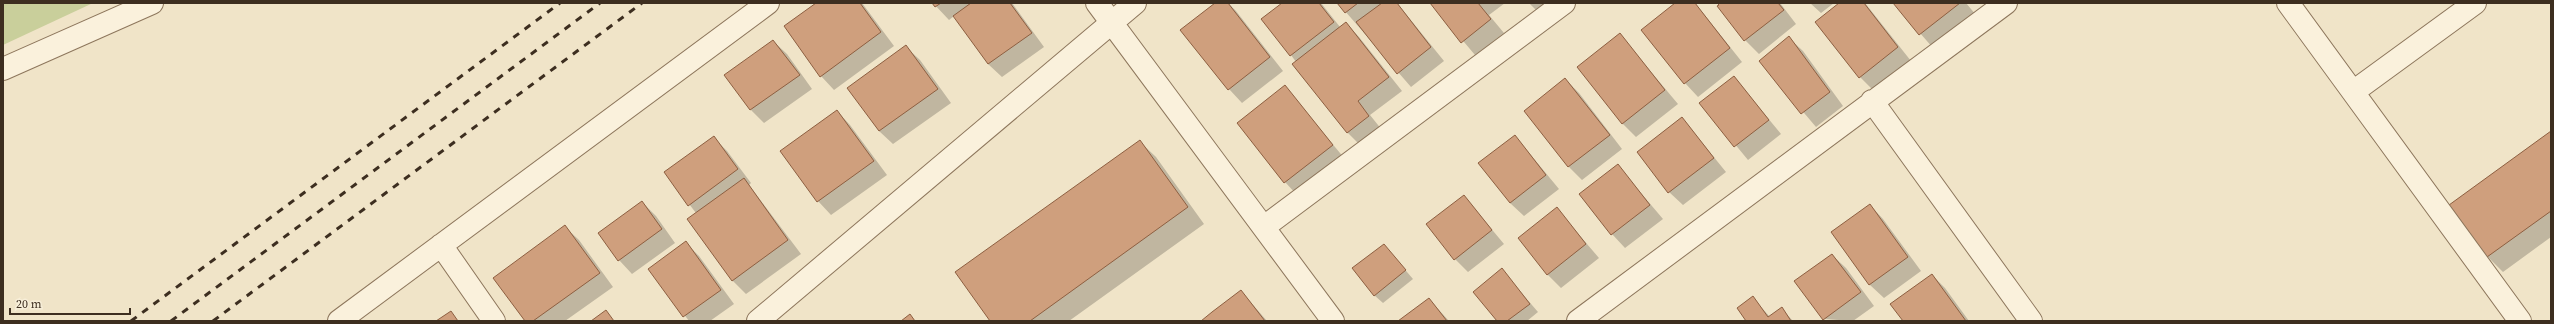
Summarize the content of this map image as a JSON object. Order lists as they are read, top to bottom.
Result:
{
  "scale_bar": "20 m"
}
